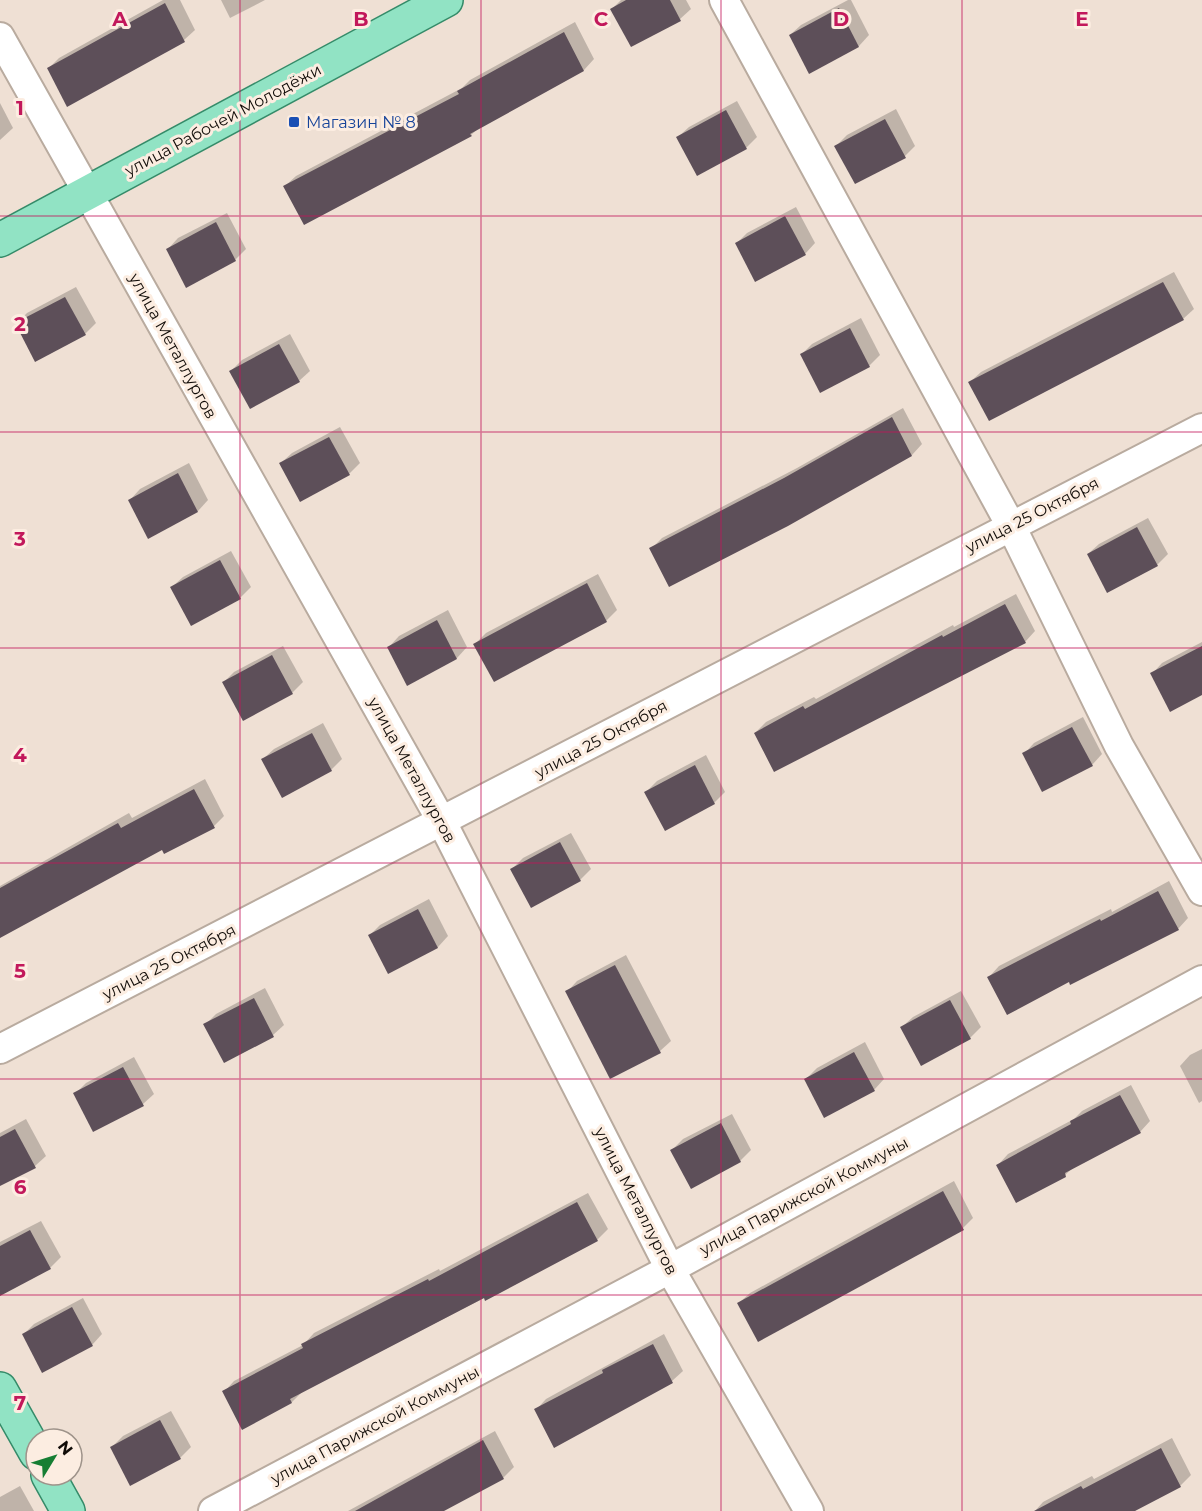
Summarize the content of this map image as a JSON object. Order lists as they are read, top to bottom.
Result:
{
  "streets": {
    "main road": ["улица Рабочей Молодёжи"],
    "street": ["улица Металлургов", "улица 25 Октября", "улица Парижской Коммуны"]
  },
  "crossings": [
    ["улица Рабочей Молодёжи", "улица Металлургов"],
    ["улица Металлургов", "улица 25 Октября"],
    ["улица Металлургов", "улица Парижской Коммуны"]
  ],
  "places": {
    "transit": ["Магазин № 8"]
  },
  "north": "top right",
  "grid": {
    "columns": [
      "A",
      "B",
      "C",
      "D",
      "E"
    ],
    "rows": [
      "1",
      "2",
      "3",
      "4",
      "5",
      "6",
      "7"
    ]
  }
}
